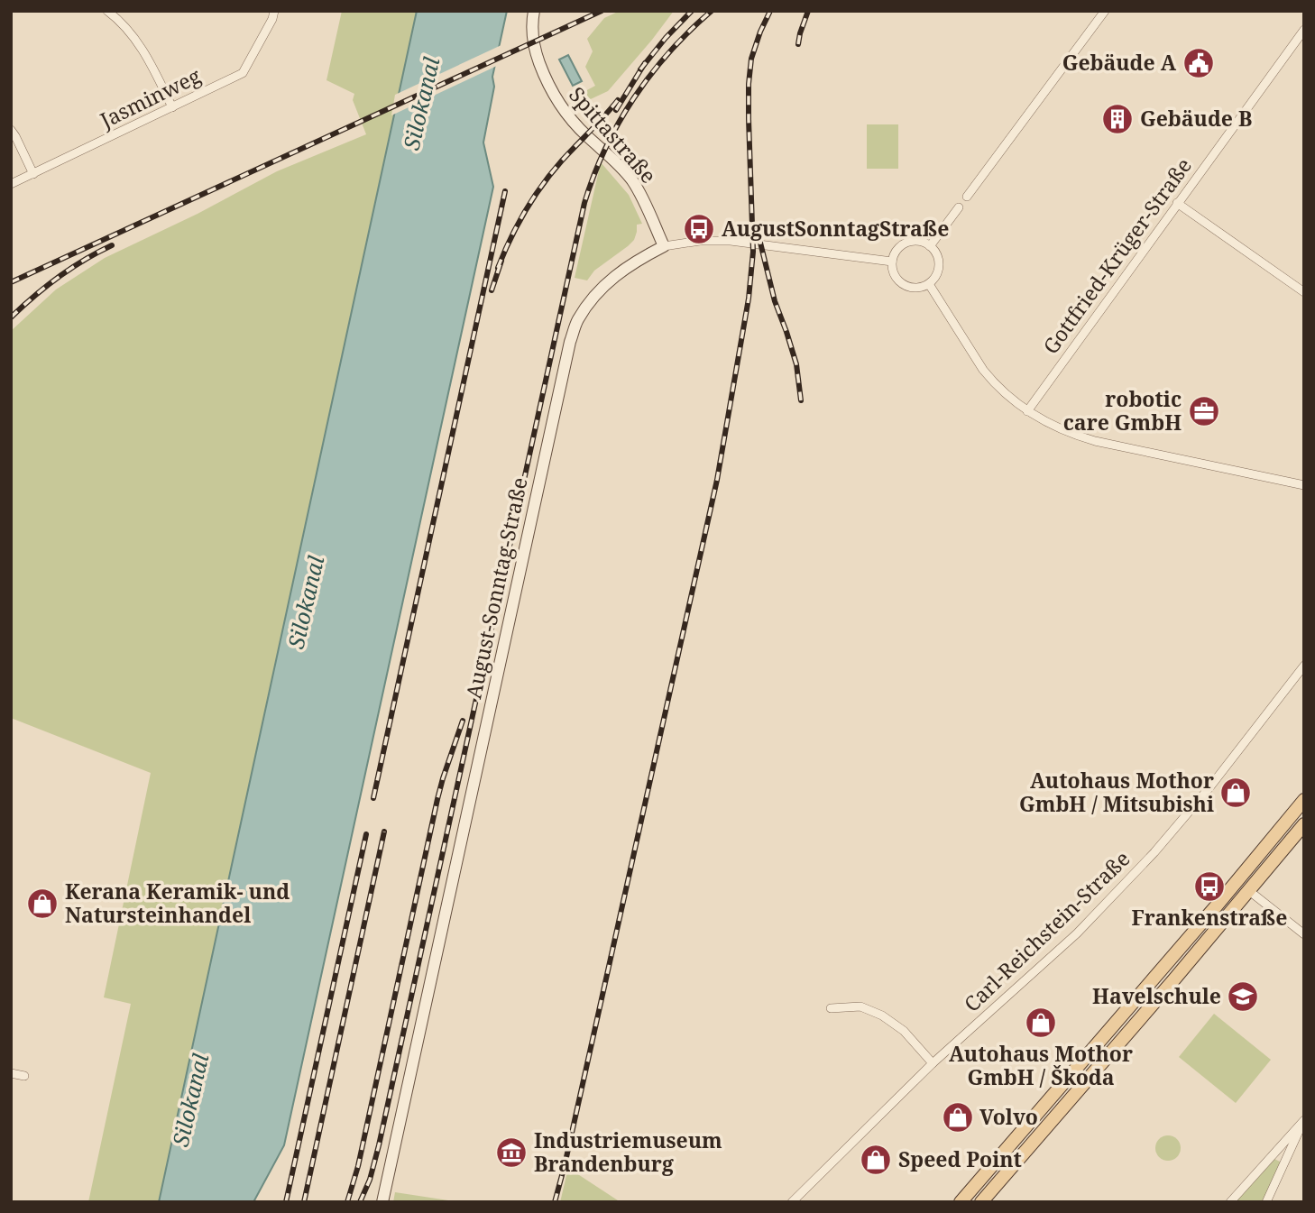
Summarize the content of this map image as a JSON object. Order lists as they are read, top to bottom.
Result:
{
  "streets": {
    "street": [
      "Jasminweg",
      "Spittastraße",
      "Gottfried-Krüger-Straße",
      "August-Sonntag-Straße",
      "Carl-Reichstein-Straße"
    ]
  },
  "crossings": [
    ["Spittastraße", "August-Sonntag-Straße"]
  ],
  "water": ["Silokanal"],
  "places": {
    "public building": ["Gebäude A"],
    "building": ["Gebäude B"],
    "bus stop": ["AugustSonntagStraße", "Frankenstraße"],
    "office": ["robotic care GmbH"],
    "shop": [
      "Autohaus Mothor GmbH / Mitsubishi",
      "Kerana Keramik- und Natursteinhandel",
      "Autohaus Mothor GmbH / Škoda",
      "Volvo",
      "Speed Point"
    ],
    "school or university": ["Havelschule"],
    "museum": ["Industriemuseum Brandenburg"]
  }
}
